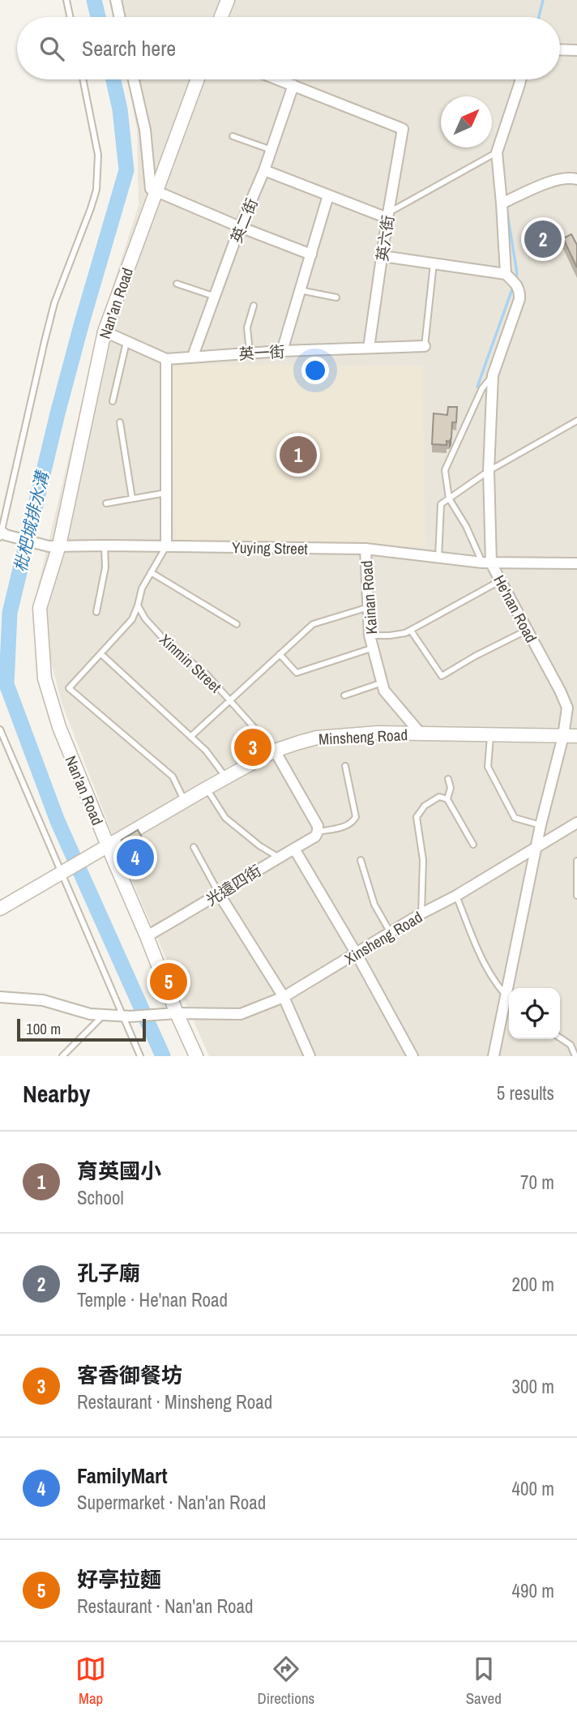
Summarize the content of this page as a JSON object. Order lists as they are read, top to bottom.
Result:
{
  "streets": {
    "street": [
      "英二街",
      "英六街",
      "Nan’an Road",
      "英一街",
      "Yuying Street",
      "Kainan Road",
      "He'nan Road",
      "Xinmin Street",
      "Minsheng Road",
      "Nan'an Road",
      "光遠四街",
      "Xinsheng Road"
    ]
  },
  "crossings": [
    ["英二街", "英六街"],
    ["英二街", "英一街"],
    ["英六街", "英一街"],
    ["Nan’an Road", "Yuying Street"],
    ["Nan’an Road", "Nan'an Road"],
    ["Yuying Street", "Kainan Road"],
    ["Yuying Street", "He'nan Road"],
    ["Yuying Street", "Nan'an Road"],
    ["Kainan Road", "Minsheng Road"],
    ["He'nan Road", "Minsheng Road"],
    ["He'nan Road", "Xinsheng Road"],
    ["Xinmin Street", "Minsheng Road"],
    ["Xinmin Street", "光遠四街"],
    ["Minsheng Road", "Nan'an Road"],
    ["Nan'an Road", "光遠四街"],
    ["Nan'an Road", "Xinsheng Road"]
  ],
  "water": ["枇杷城排水溝"],
  "scale_bar": "100 m",
  "north": "top right",
  "page": {
    "search": "Search here",
    "pins": [
      "2",
      "1",
      "3",
      "4",
      "5"
    ],
    "scale": "100 m",
    "heading": ["Nearby", "5 results"],
    "list": [
      {
        "mark": "1",
        "name": "育英國小",
        "note": "School",
        "value": "70 m"
      },
      {
        "mark": "2",
        "name": "孔子廟",
        "note": "Temple · He'nan Road",
        "value": "200 m"
      },
      {
        "mark": "3",
        "name": "客香御餐坊",
        "note": "Restaurant · Minsheng Road",
        "value": "300 m"
      },
      {
        "mark": "4",
        "name": "FamilyMart",
        "note": "Supermarket · Nan'an Road",
        "value": "400 m"
      },
      {
        "mark": "5",
        "name": "好亭拉麵",
        "note": "Restaurant · Nan'an Road",
        "value": "490 m"
      }
    ],
    "nav": ["Map", "Directions", "Saved"]
  }
}
